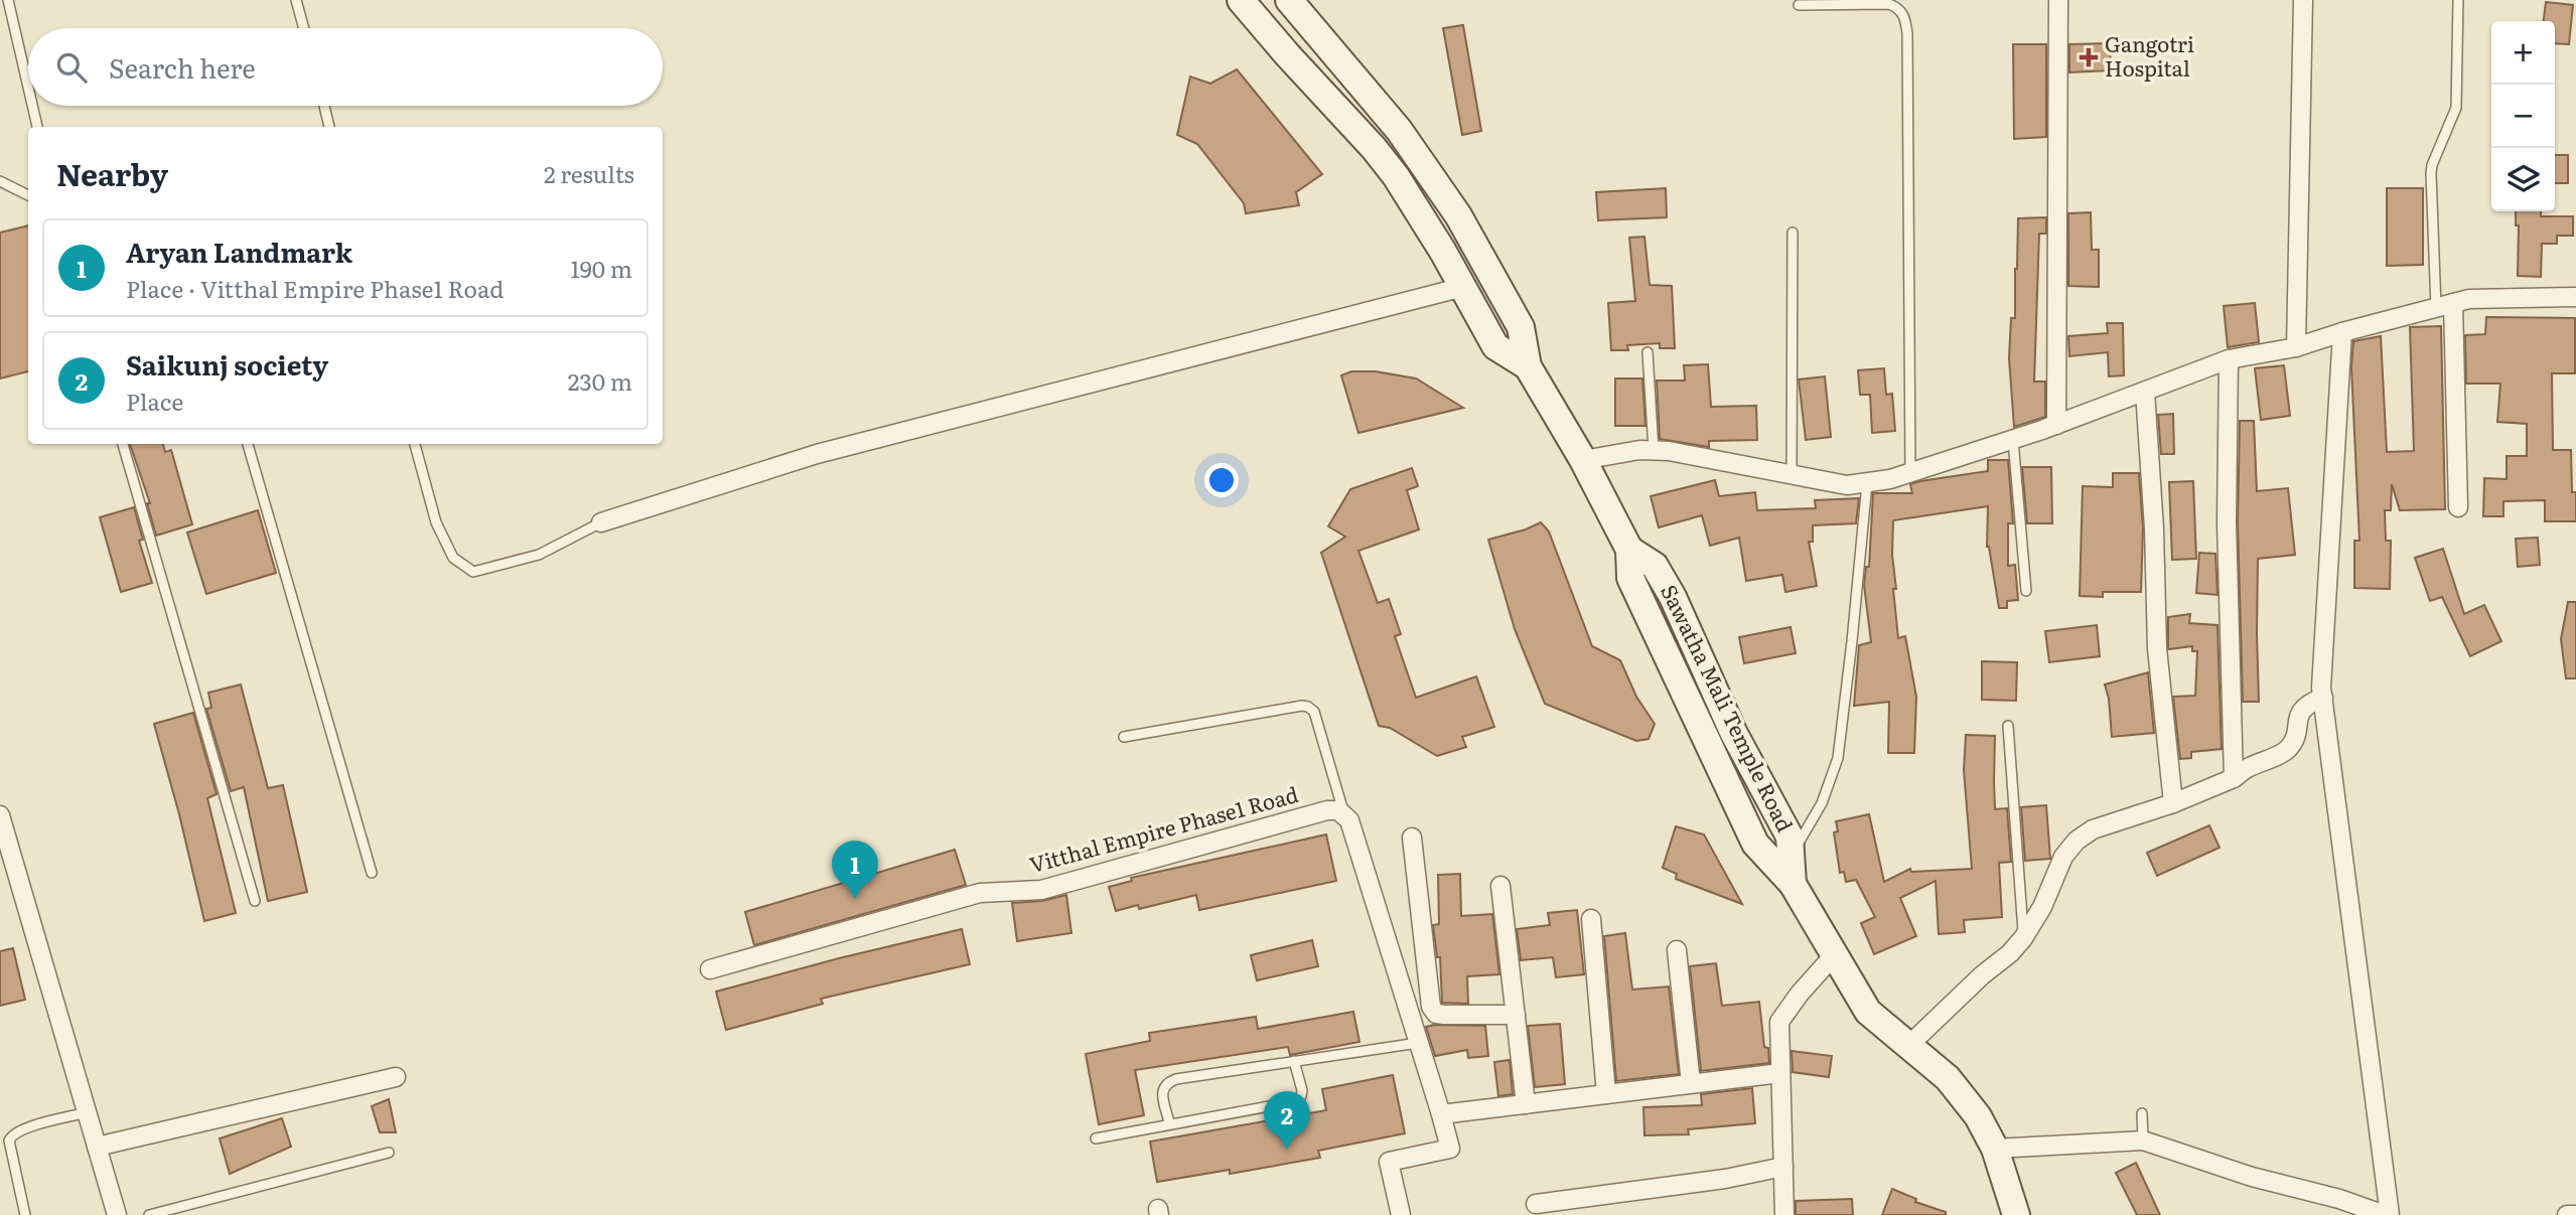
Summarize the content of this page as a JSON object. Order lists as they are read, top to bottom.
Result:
{
  "streets": {
    "street": ["Sawatha Mali Temple Road", "Vitthal Empire Phase1 Road"]
  },
  "places": {
    "health": ["Gangotri Hospital"]
  },
  "page": {
    "map_buttons": ["+", "−"],
    "search": "Search here",
    "heading": ["Nearby", "2 results"],
    "list": [
      {
        "mark": "1",
        "name": "Aryan Landmark",
        "note": "Place · Vitthal Empire Phase1 Road",
        "value": "190 m"
      },
      {
        "mark": "2",
        "name": "Saikunj society",
        "note": "Place",
        "value": "230 m"
      }
    ],
    "pins": ["1", "2"]
  }
}
